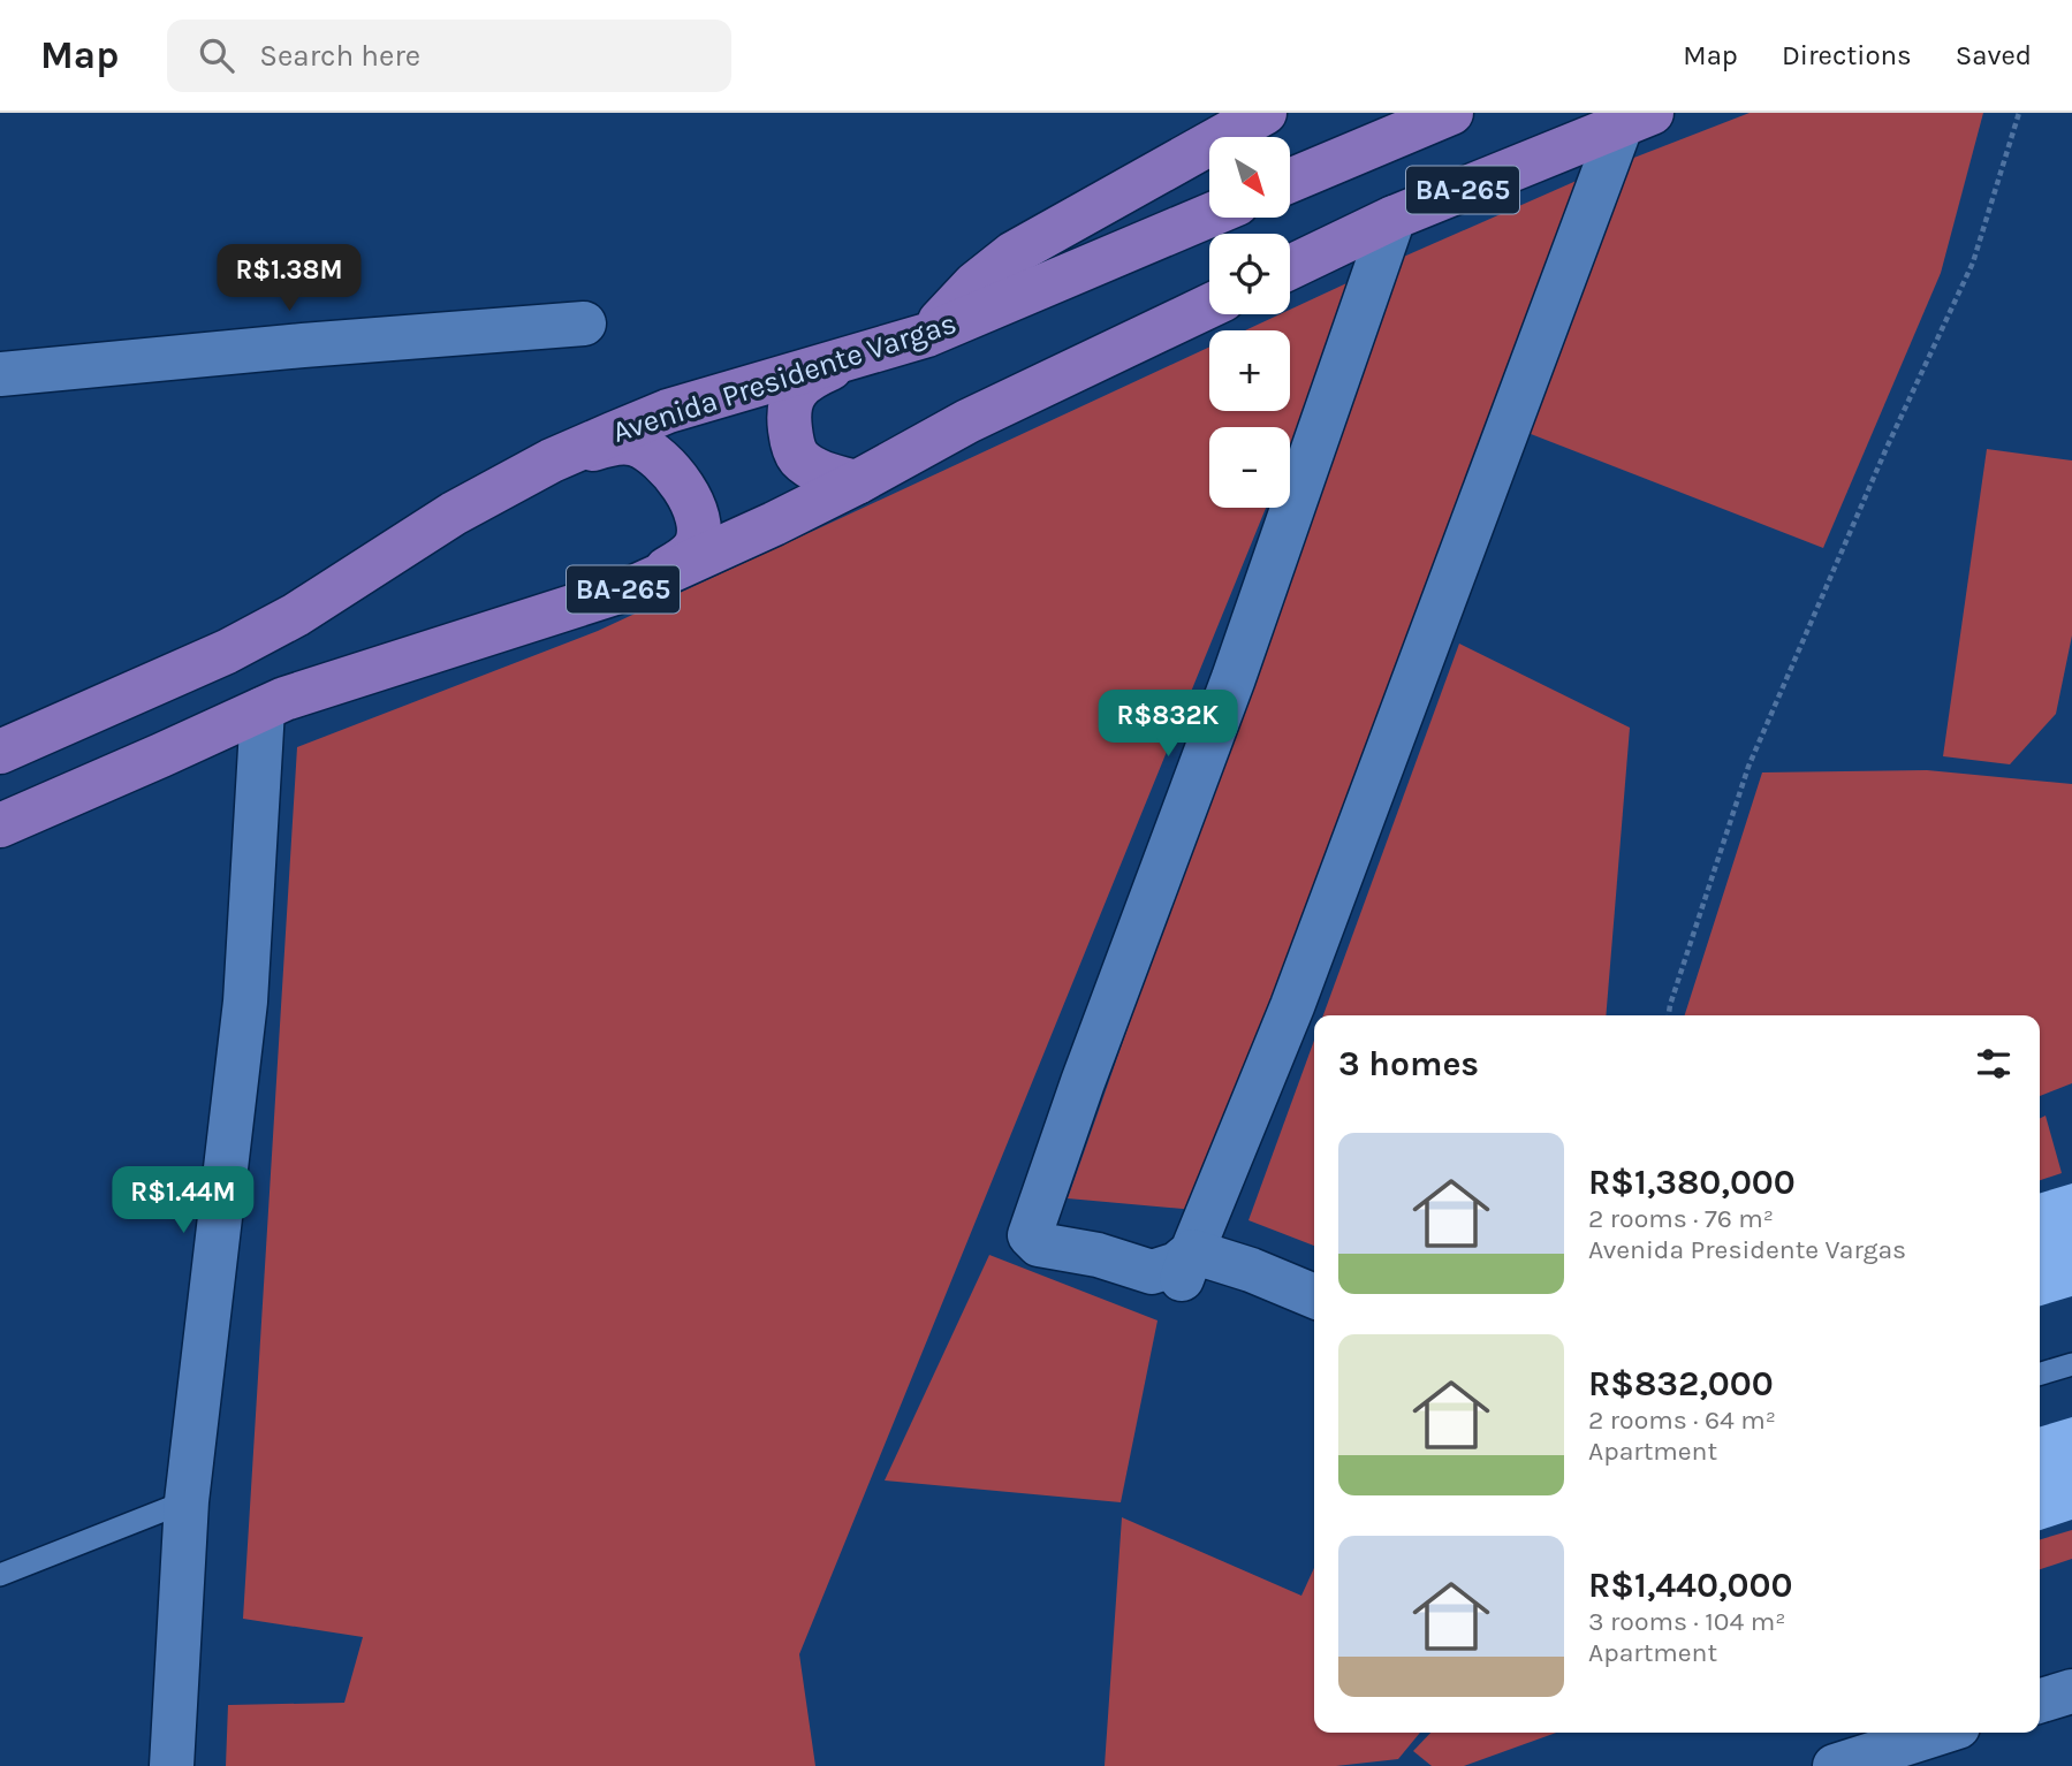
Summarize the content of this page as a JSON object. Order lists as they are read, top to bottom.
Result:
{
  "streets": {
    "main road": ["BA-265", "Avenida Presidente Vargas"]
  },
  "north": "bottom right",
  "page": {
    "header": "Map",
    "search": "Search here",
    "nav": ["Map", "Directions", "Saved"],
    "map_buttons": ["+", "−"],
    "price": ["R$1.38M", "R$832K", "R$1.44M"],
    "heading": "3 homes",
    "list": [
      {
        "name": "R$1,380,000",
        "note": "2 rooms · 76 m² · Avenida Presidente Vargas"
      },
      {
        "name": "R$832,000",
        "note": "2 rooms · 64 m² · Apartment"
      },
      {
        "name": "R$1,440,000",
        "note": "3 rooms · 104 m² · Apartment"
      }
    ]
  }
}
